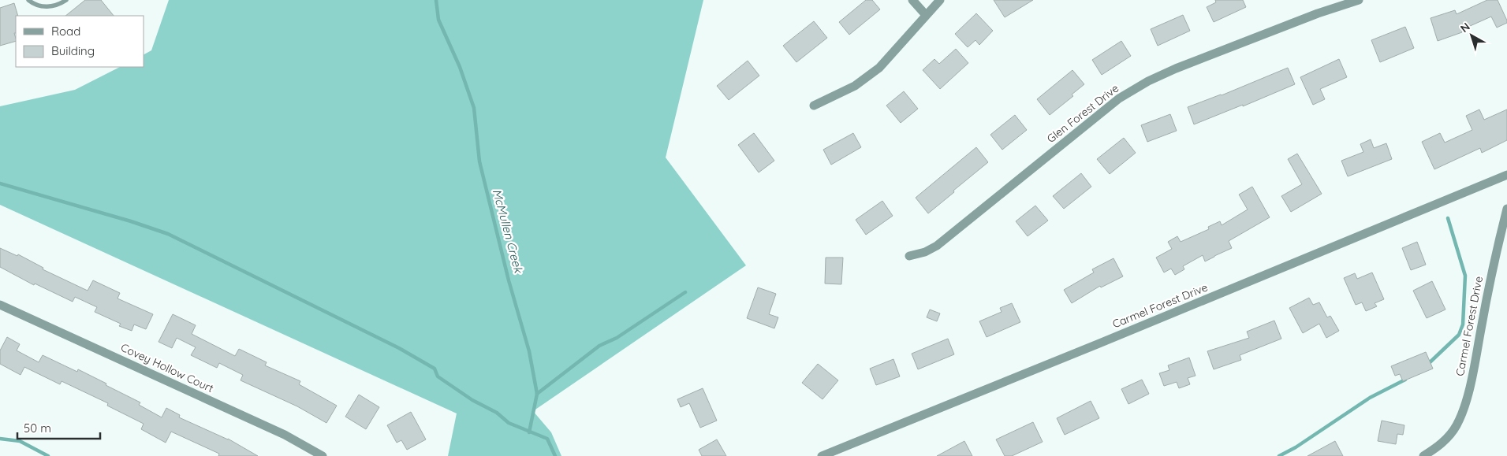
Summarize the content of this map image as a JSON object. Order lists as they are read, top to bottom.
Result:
{
  "streets": {
    "street": ["Glen Forest Drive", "Carmel Forest Drive", "Covey Hollow Court"]
  },
  "water": ["McMullen Creek"],
  "legend": ["Road", "Building"],
  "scale_bar": "50 m",
  "north": "top left"
}
